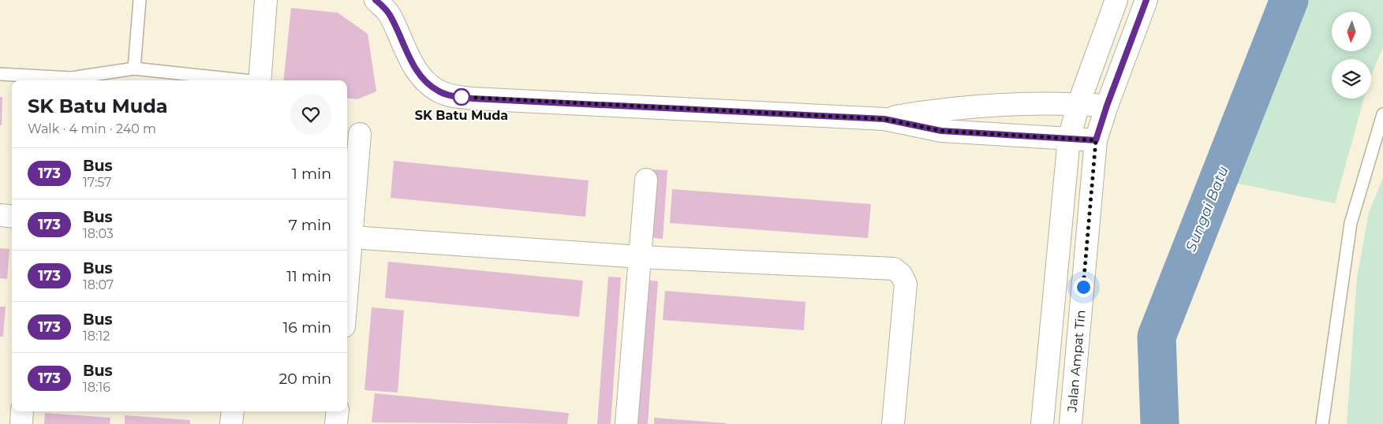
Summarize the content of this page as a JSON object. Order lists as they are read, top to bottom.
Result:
{
  "streets": {
    "street": ["Jalan Ampat Tin"]
  },
  "water": ["Sungai Batu"],
  "places": ["SK Batu Muda"],
  "lines": ["bus line 173"],
  "north": "bottom",
  "page": {
    "heading": ["SK Batu Muda", "Walk · 4 min · 240 m"],
    "list": [
      {
        "mark": "173",
        "name": "Bus",
        "note": "17:57",
        "value": "1 min"
      },
      {
        "mark": "173",
        "name": "Bus",
        "note": "18:03",
        "value": "7 min"
      },
      {
        "mark": "173",
        "name": "Bus",
        "note": "18:07",
        "value": "11 min"
      },
      {
        "mark": "173",
        "name": "Bus",
        "note": "18:12",
        "value": "16 min"
      },
      {
        "mark": "173",
        "name": "Bus",
        "note": "18:16",
        "value": "20 min"
      }
    ]
  }
}
